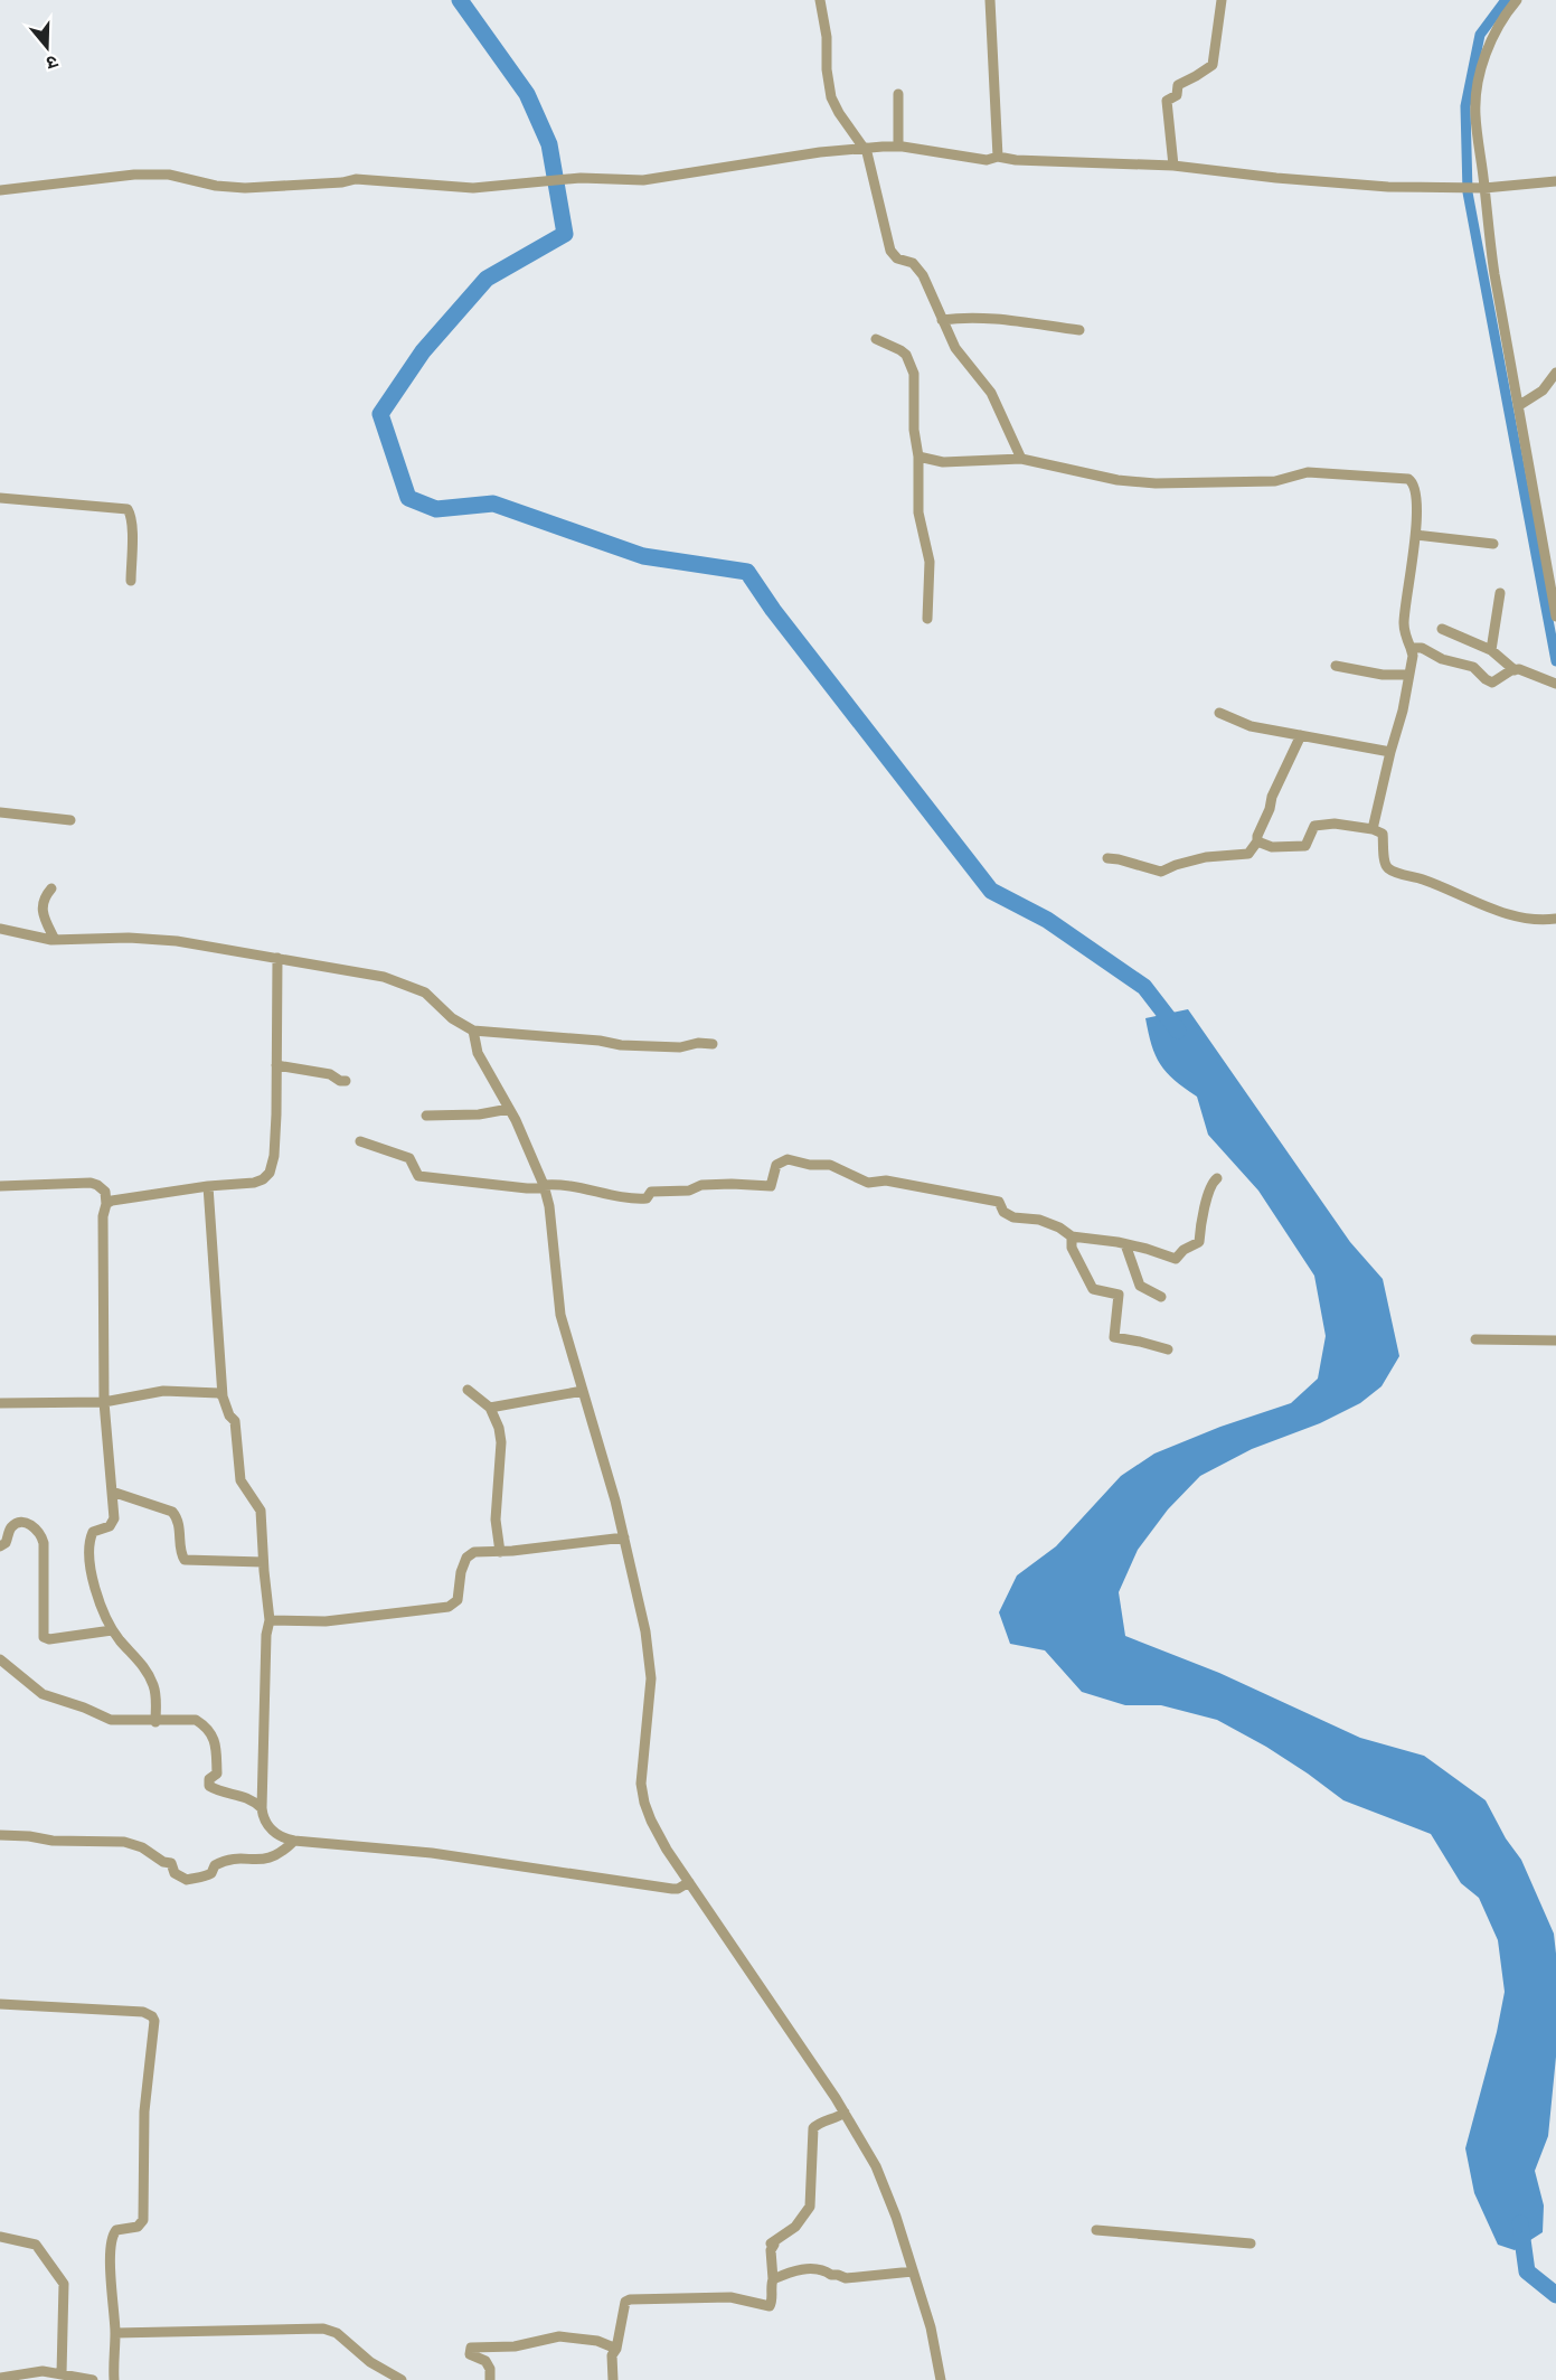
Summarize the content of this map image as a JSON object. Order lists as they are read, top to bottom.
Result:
{
  "north": "bottom"
}
